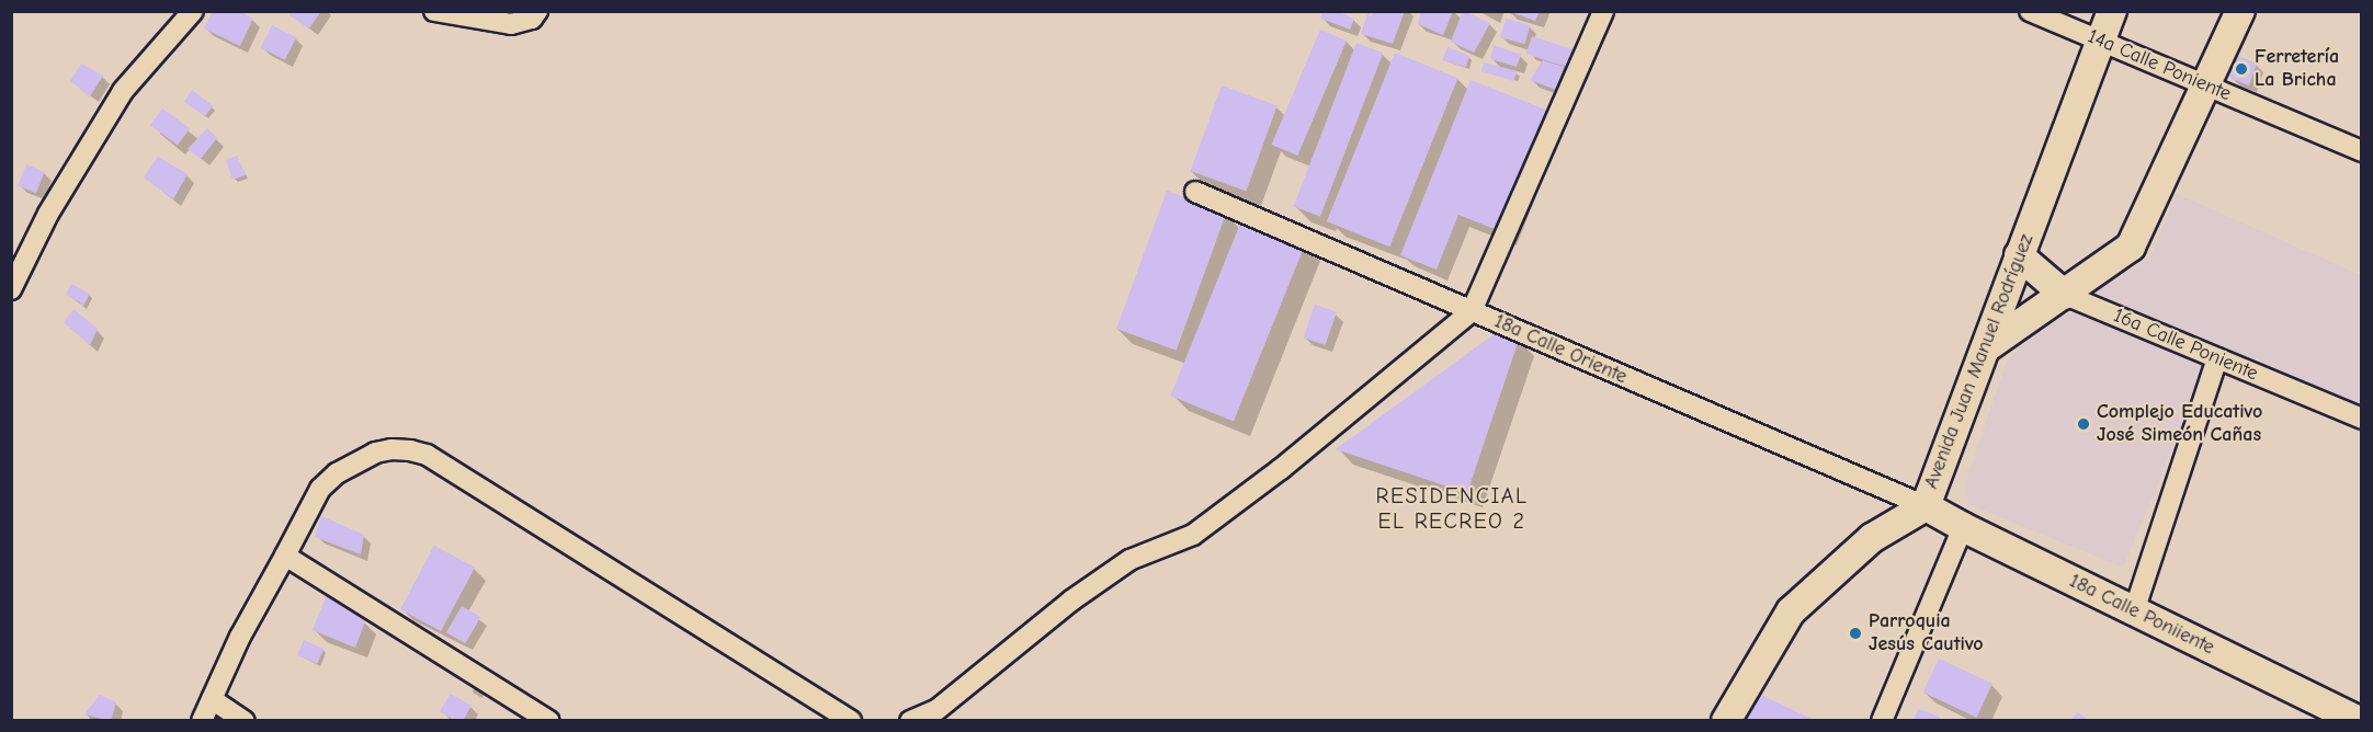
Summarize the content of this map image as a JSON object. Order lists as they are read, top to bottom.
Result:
{
  "streets": {
    "street": [
      "14a Calle Poniente",
      "16a Calle Poniente",
      "18a Calle Oriente",
      "Avenida Juan Manuel Rodríguez",
      "18a Calle Poniiente"
    ]
  },
  "crossings": [
    ["14a Calle Poniente", "Avenida Juan Manuel Rodríguez"],
    ["16a Calle Poniente", "Avenida Juan Manuel Rodríguez"],
    ["18a Calle Oriente", "Avenida Juan Manuel Rodríguez"],
    ["18a Calle Oriente", "18a Calle Poniiente"],
    ["Avenida Juan Manuel Rodríguez", "18a Calle Poniiente"]
  ],
  "districts": ["RESIDENCIAL EL RECREO 2"],
  "places": ["Ferretería La Bricha", "Complejo Educativo José Simeón Cañas", "Parroquia Jesús Cautivo"]
}
